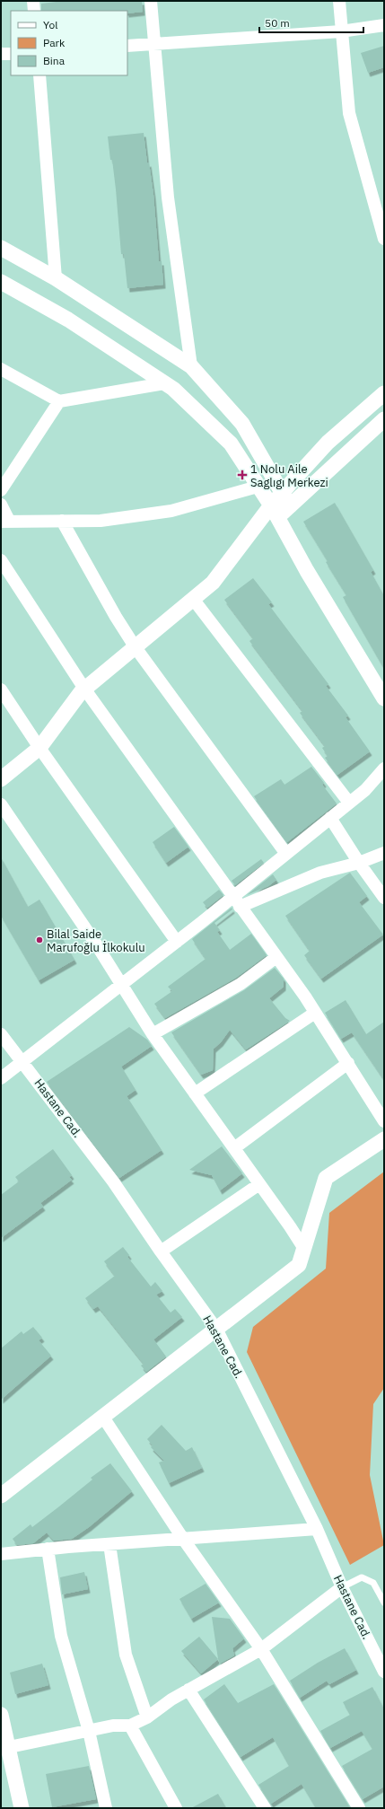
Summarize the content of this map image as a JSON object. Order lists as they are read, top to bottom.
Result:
{
  "streets": {
    "street": ["Hastane Cad."]
  },
  "places": {
    "health": ["1 Nolu Aile Saglıgı Merkezi"],
    "other": ["Bilal Saide Marufoğlu İlkokulu"]
  },
  "legend": ["Yol", "Park", "Bina"],
  "scale_bar": "50 m"
}
